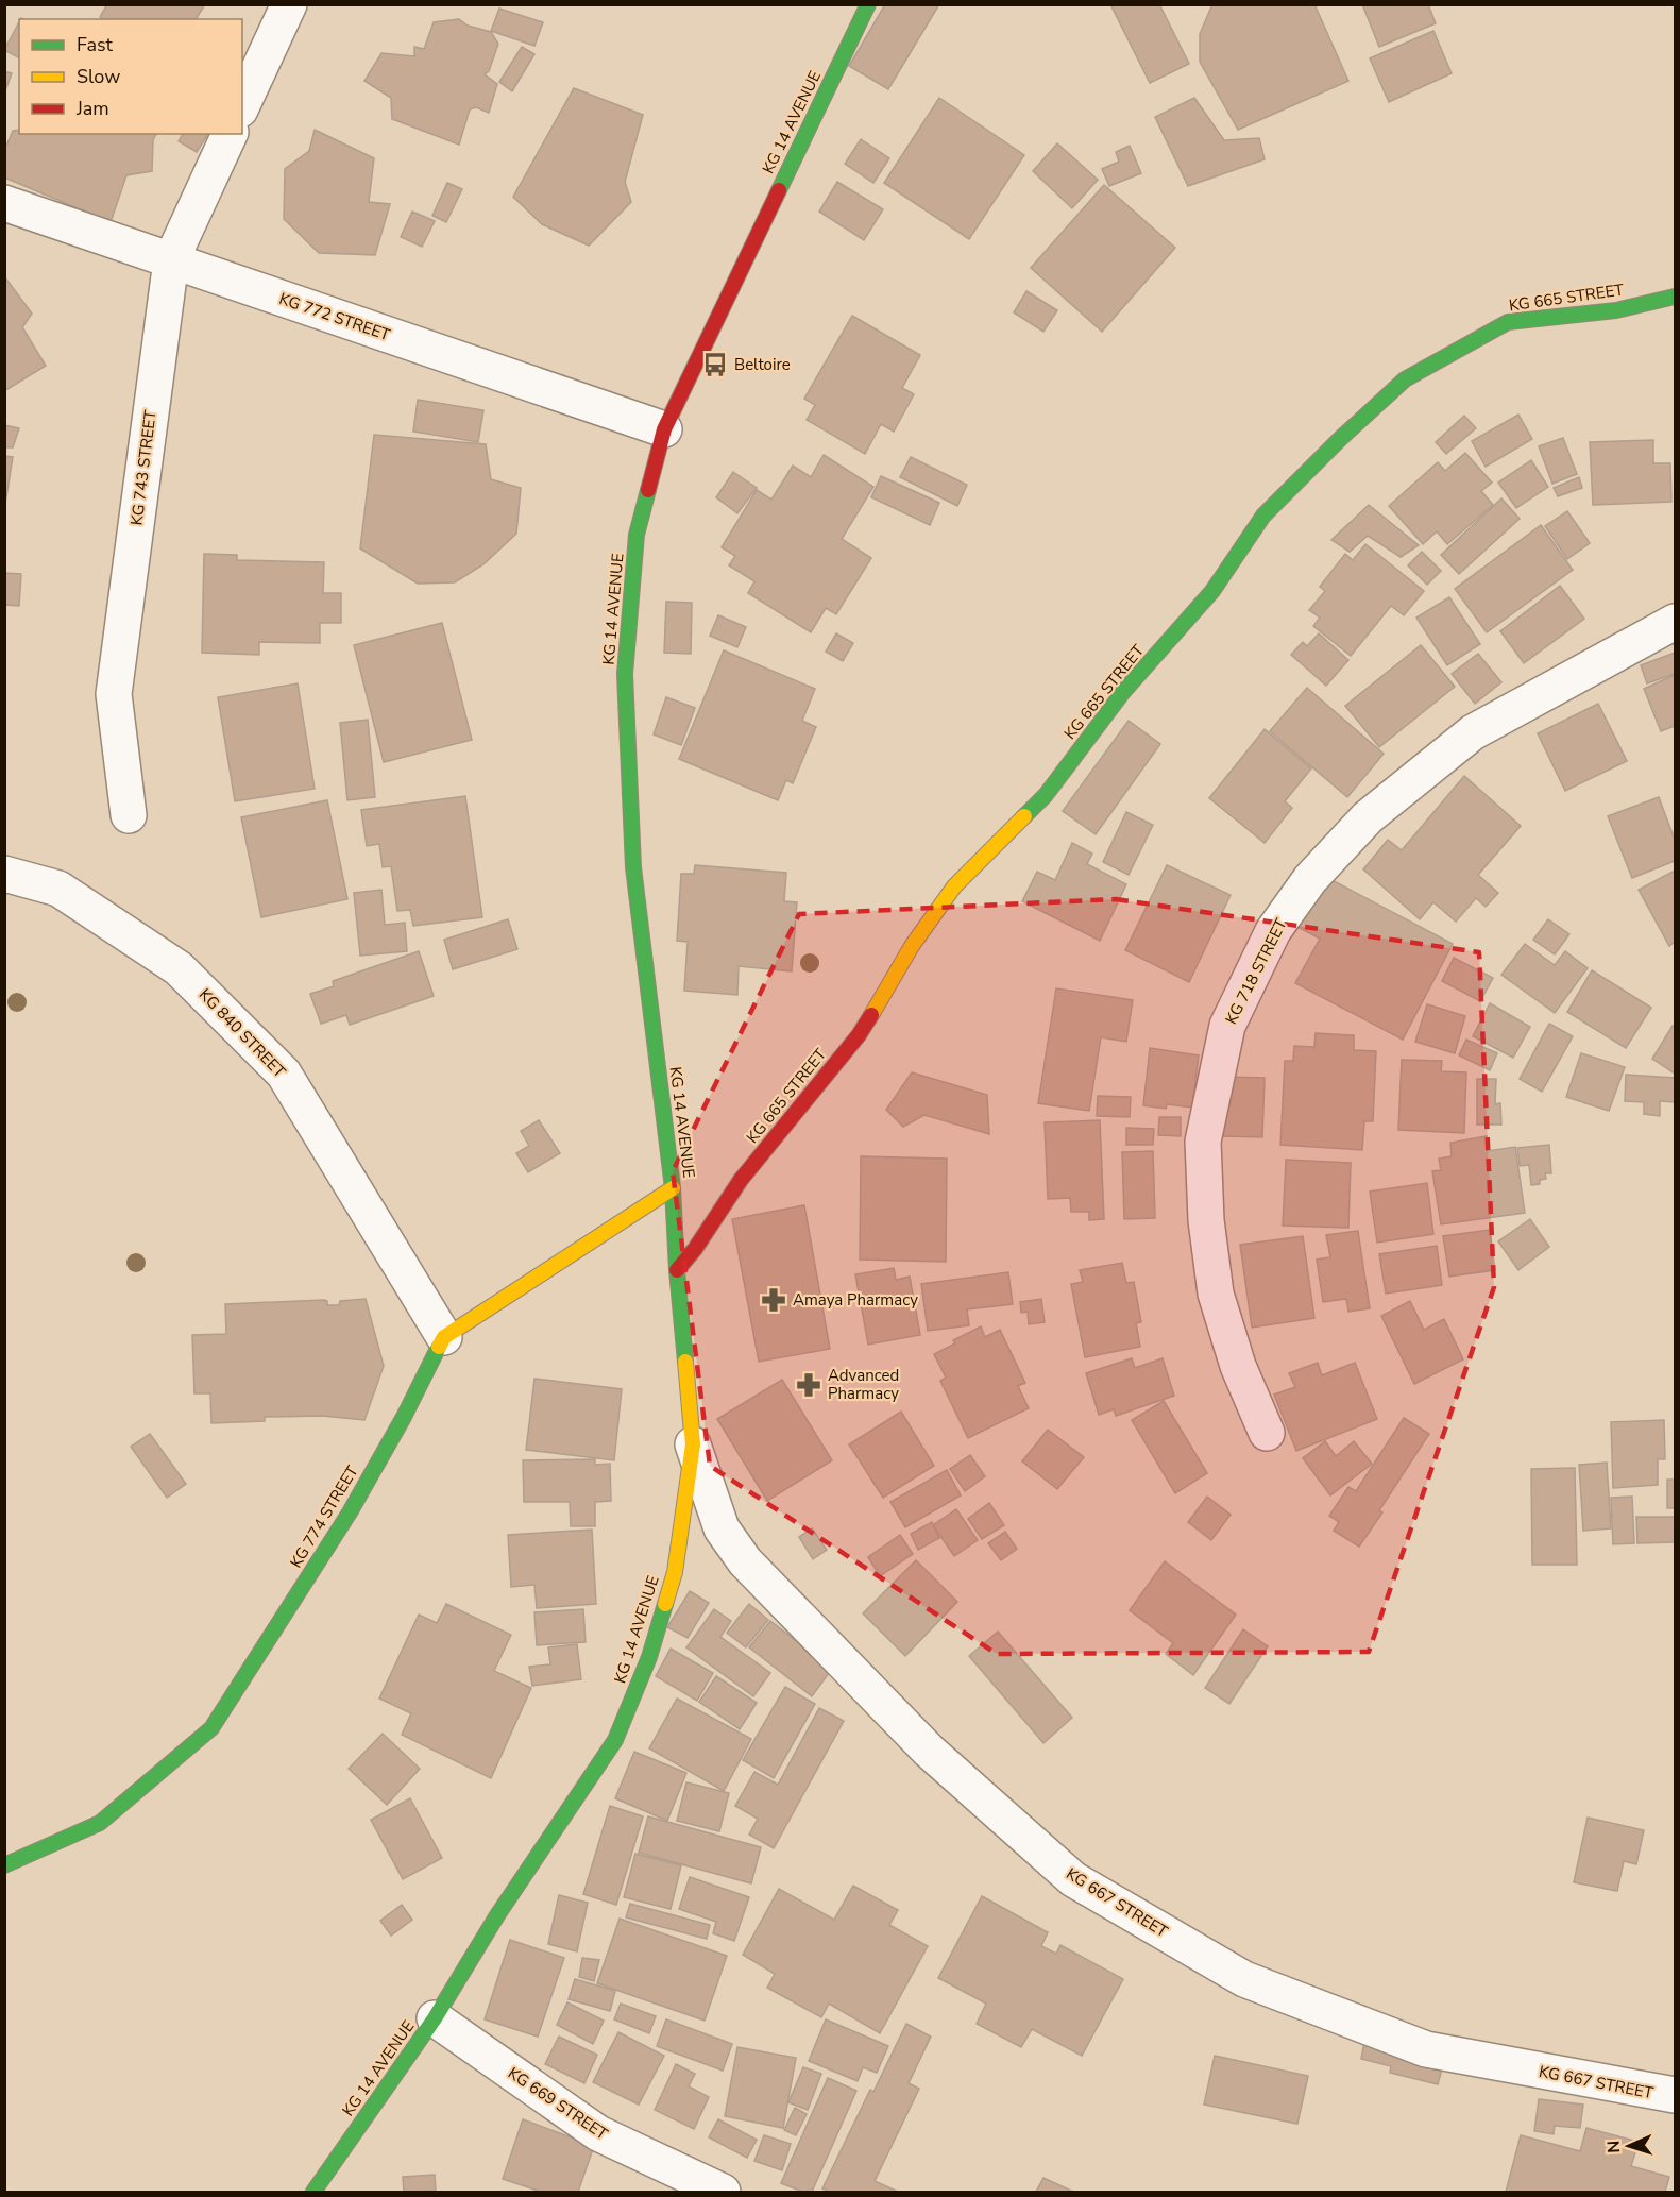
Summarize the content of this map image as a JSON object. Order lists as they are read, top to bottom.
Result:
{
  "streets": {
    "street": [
      "KG 14 AVENUE",
      "KG 665 STREET",
      "KG 772 STREET",
      "KG 743 STREET",
      "KG 718 STREET",
      "KG 840 STREET",
      "KG 774 STREET",
      "KG 667 STREET",
      "KG 669 STREET"
    ]
  },
  "crossings": [
    ["KG 14 AVENUE", "KG 665 STREET"],
    ["KG 14 AVENUE", "KG 772 STREET"],
    ["KG 14 AVENUE", "KG 667 STREET"],
    ["KG 14 AVENUE", "KG 669 STREET"],
    ["KG 772 STREET", "KG 743 STREET"],
    ["KG 840 STREET", "KG 774 STREET"]
  ],
  "places": {
    "bus stop": ["Beltoire"],
    "pharmacy": ["Amaya Pharmacy", "Advanced Pharmacy"]
  },
  "legend": ["Fast", "Slow", "Jam"],
  "north": "left"
}
